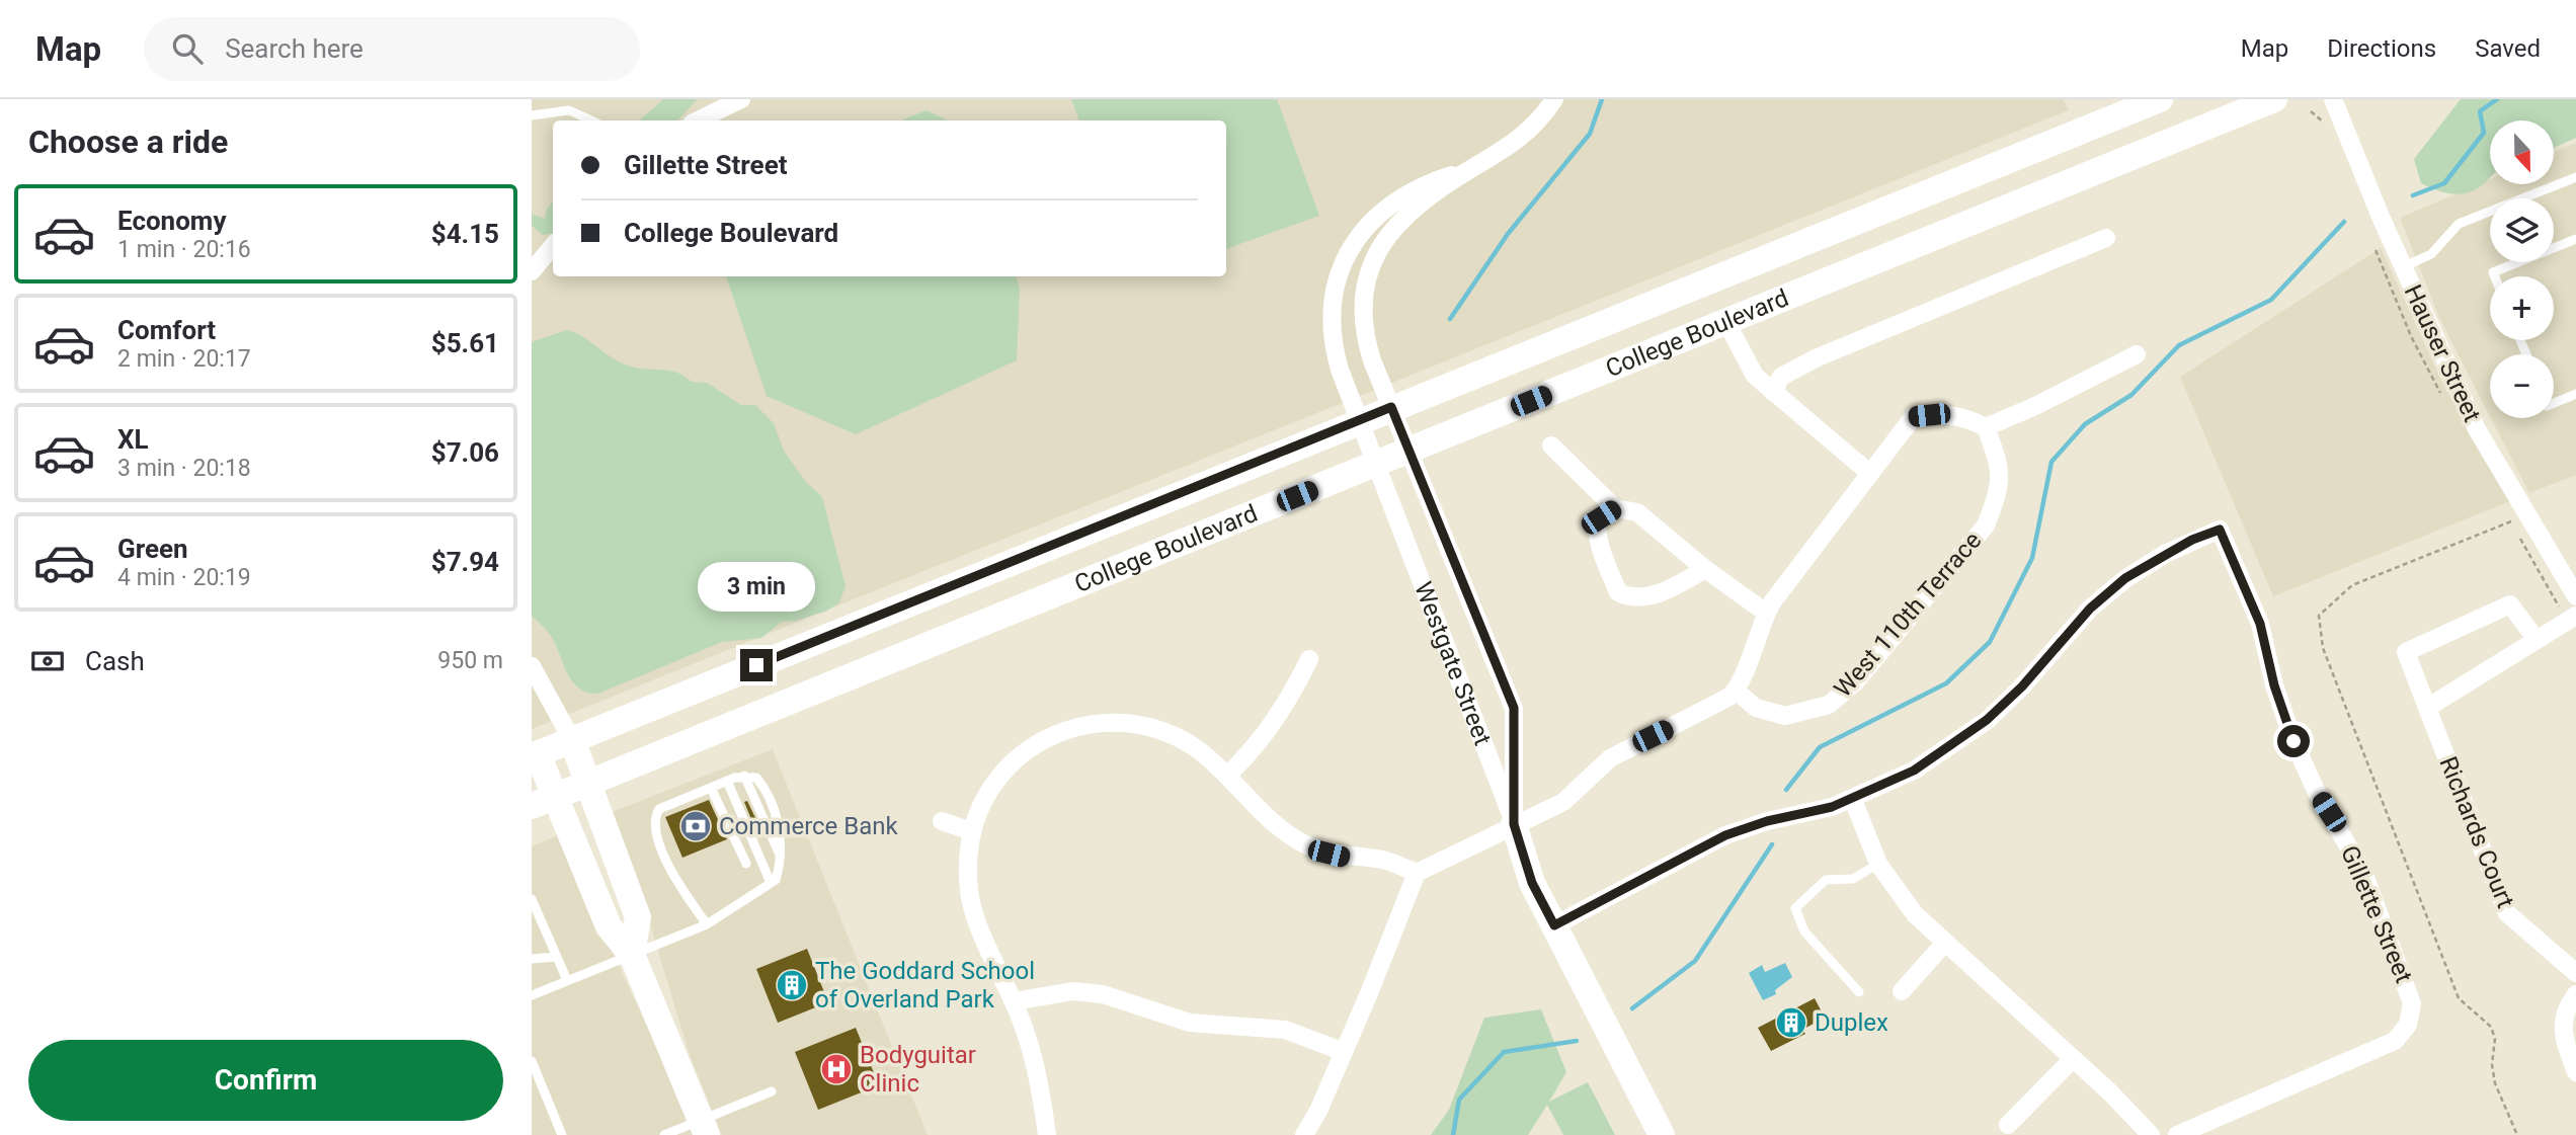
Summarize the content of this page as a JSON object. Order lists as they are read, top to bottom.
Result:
{
  "streets": {
    "main road": ["College Boulevard", "Westgate Street"],
    "street": [
      "Hauser Street",
      "West 110th Terrace",
      "Richards Court",
      "Gillette Street"
    ]
  },
  "crossings": [
    ["College Boulevard", "Westgate Street"]
  ],
  "places": {
    "bank": ["Commerce Bank"],
    "building": ["The Goddard School of Overland Park", "Duplex"],
    "hospital": ["Bodyguitar Clinic"]
  },
  "north": "bottom",
  "page": {
    "header": "Map",
    "search": "Search here",
    "nav": ["Map", "Directions", "Saved"],
    "heading": "Choose a ride",
    "map_buttons": ["+", "−"],
    "banner": ["Gillette Street", "College Boulevard"],
    "list": [
      {
        "name": "Economy",
        "note": "1 min · 20:16",
        "value": "$4.15"
      },
      {
        "name": "Comfort",
        "note": "2 min · 20:17",
        "value": "$5.61"
      },
      {
        "name": "XL",
        "note": "3 min · 20:18",
        "value": "$7.06"
      },
      {
        "name": "Green",
        "note": "4 min · 20:19",
        "value": "$7.94"
      }
    ],
    "bubble": "3 min",
    "pay": ["Cash", "950 m"],
    "buttons": "Confirm"
  }
}
